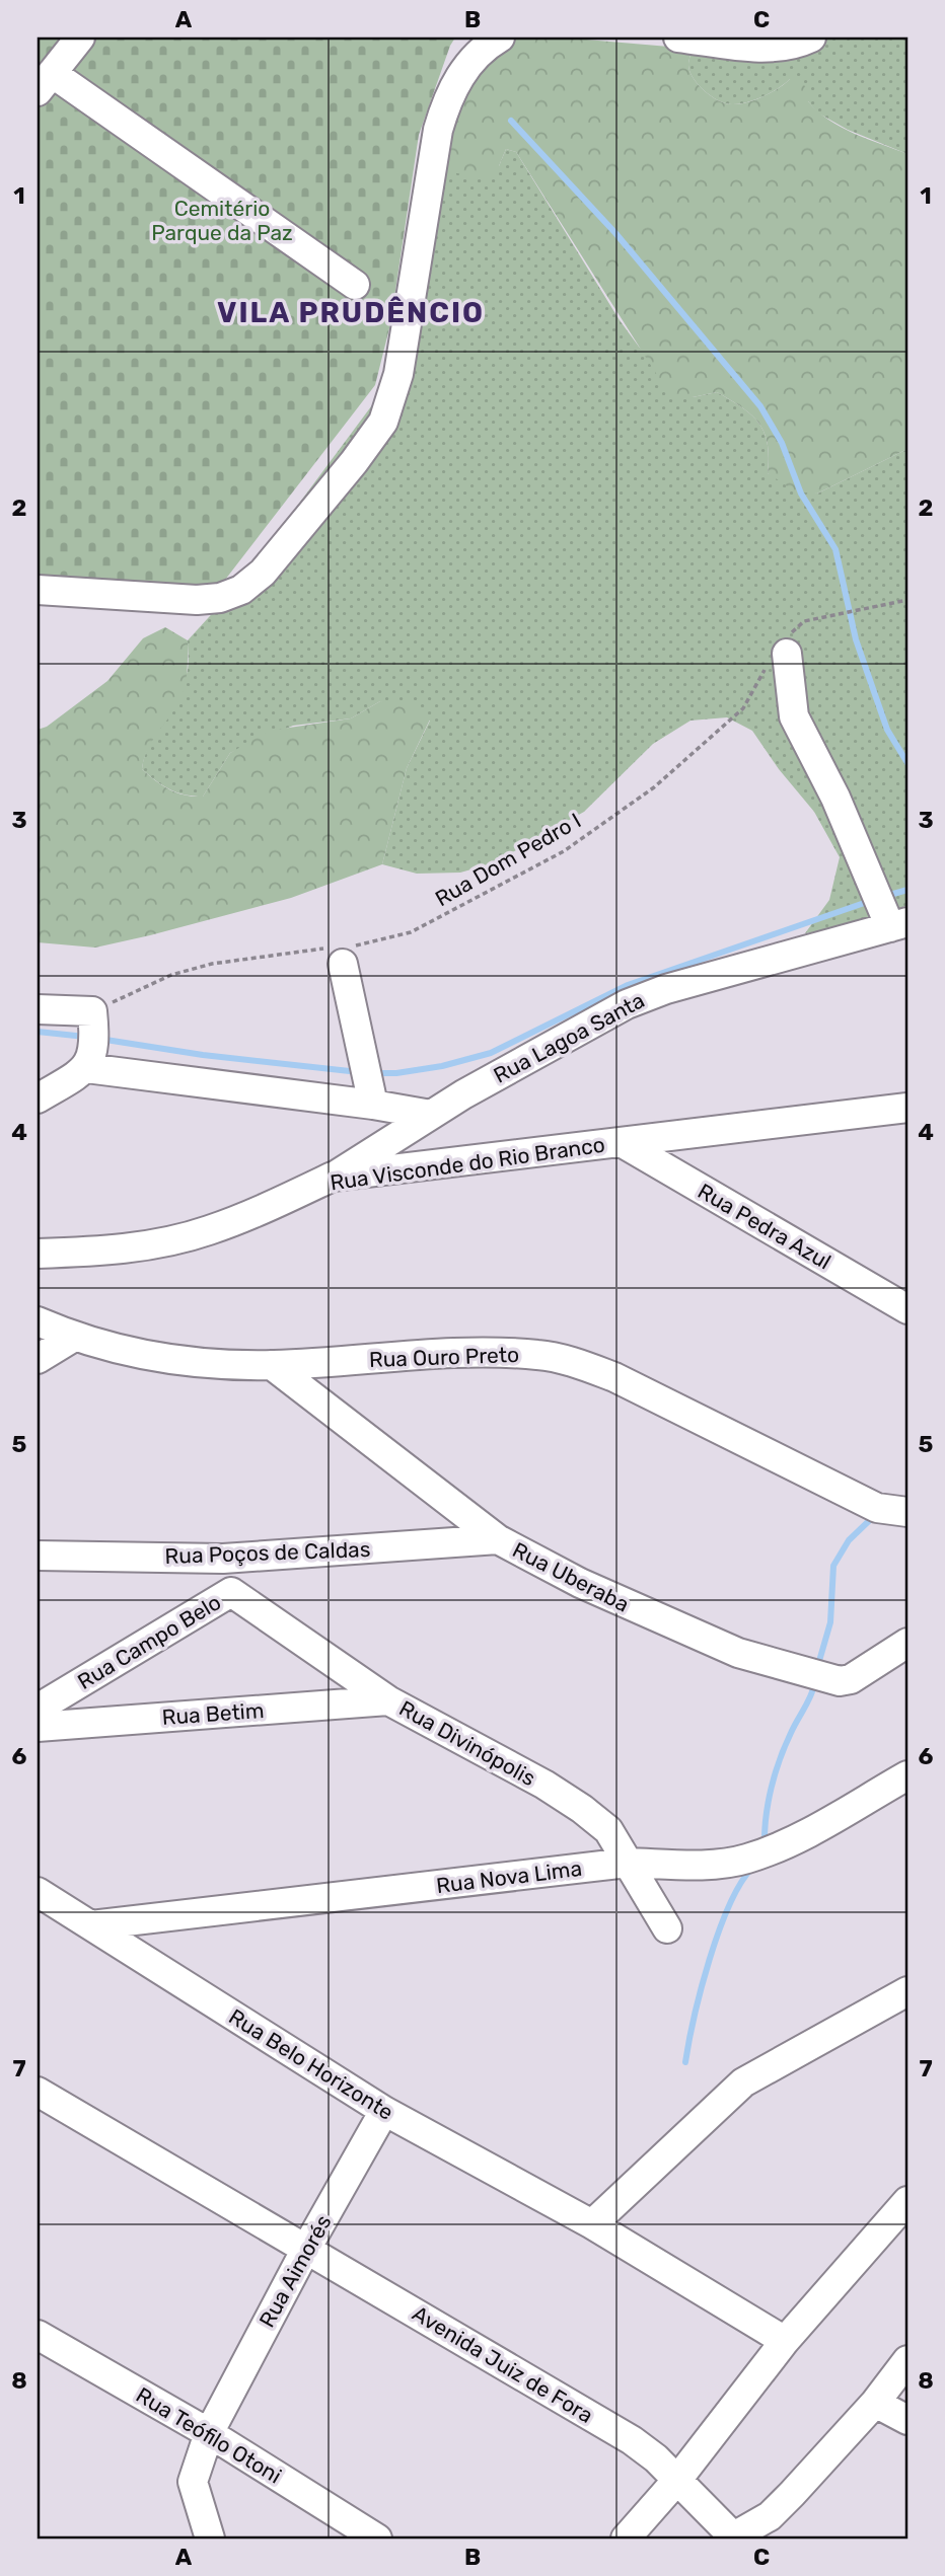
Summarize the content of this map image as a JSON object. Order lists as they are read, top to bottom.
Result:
{
  "streets": {
    "street": [
      "Rua Lagoa Santa",
      "Rua Visconde do Rio Branco",
      "Rua Pedra Azul",
      "Rua Ouro Preto",
      "Rua Poços de Caldas",
      "Rua Uberaba",
      "Rua Campo Belo",
      "Rua Betim",
      "Rua Divinópolis",
      "Rua Nova Lima",
      "Rua Belo Horizonte",
      "Rua Aimorés",
      "Avenida Juiz de Fora",
      "Rua Teófilo Otoni"
    ],
    "path": ["Rua Dom Pedro I"]
  },
  "crossings": [
    ["Rua Lagoa Santa", "Rua Visconde do Rio Branco"],
    ["Rua Visconde do Rio Branco", "Rua Pedra Azul"],
    ["Rua Ouro Preto", "Rua Uberaba"],
    ["Rua Poços de Caldas", "Rua Uberaba"],
    ["Rua Poços de Caldas", "Rua Campo Belo"],
    ["Rua Campo Belo", "Rua Divinópolis"],
    ["Rua Betim", "Rua Divinópolis"],
    ["Rua Divinópolis", "Rua Nova Lima"],
    ["Rua Nova Lima", "Rua Belo Horizonte"],
    ["Rua Belo Horizonte", "Rua Aimorés"],
    ["Rua Aimorés", "Avenida Juiz de Fora"],
    ["Rua Aimorés", "Rua Teófilo Otoni"]
  ],
  "districts": ["VILA PRUDÊNCIO"],
  "parks": ["Cemitério Parque da Paz"],
  "grid": {
    "columns": ["A", "B", "C"],
    "rows": [
      "1",
      "2",
      "3",
      "4",
      "5",
      "6",
      "7",
      "8"
    ]
  }
}
